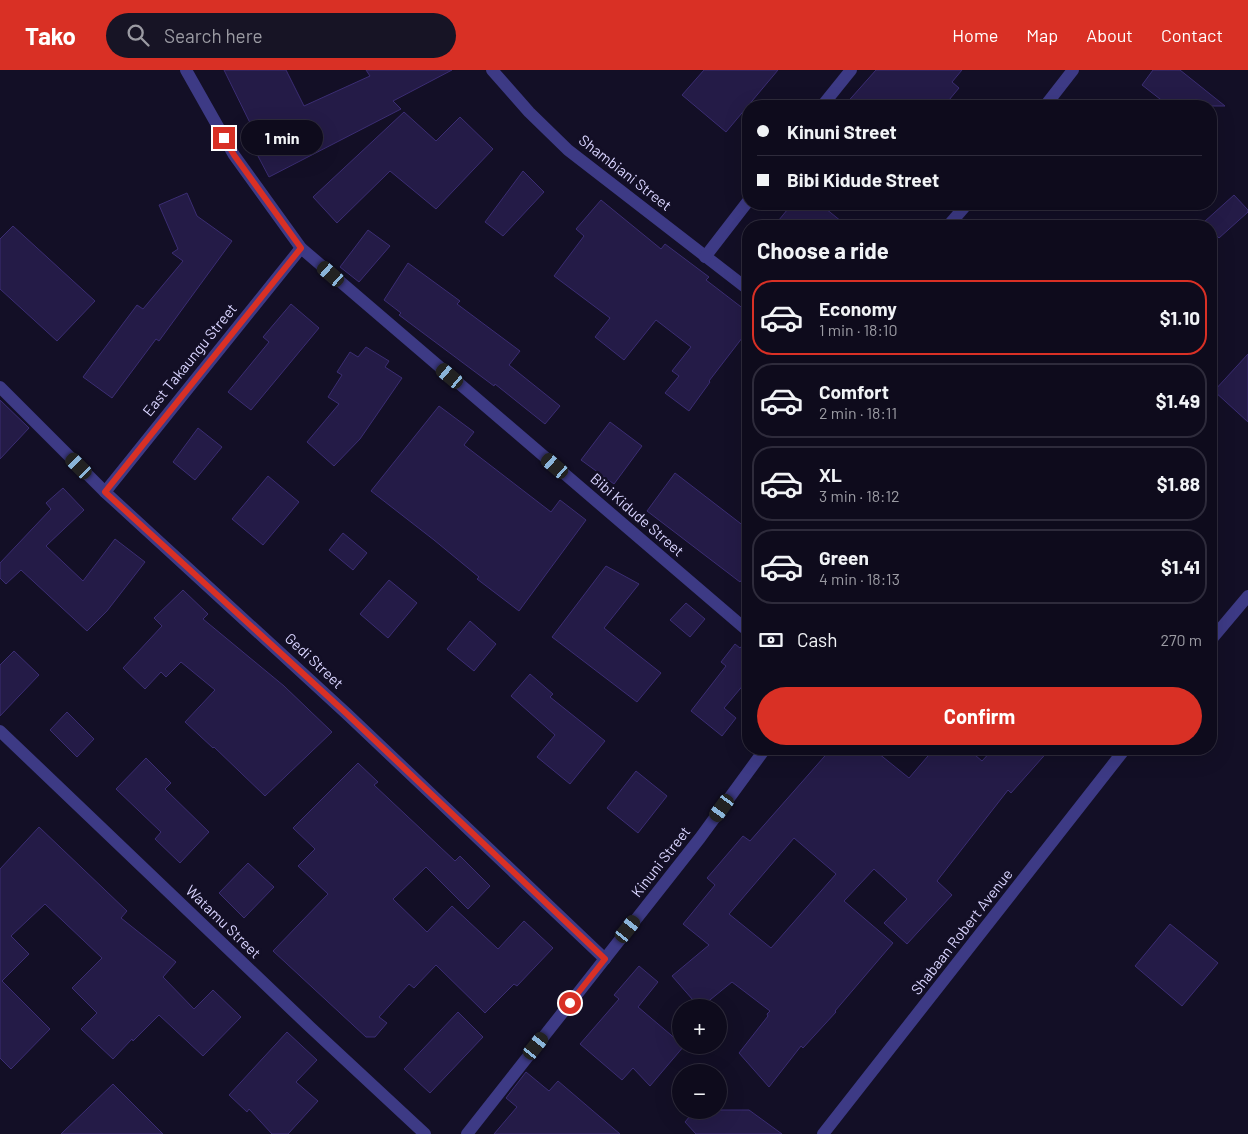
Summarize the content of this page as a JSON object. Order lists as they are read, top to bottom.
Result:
{
  "streets": {
    "street": [
      "Shambiani Street",
      "East Takaungu Street",
      "Bibi Kidude Street",
      "Gedi Street",
      "Kinuni Street",
      "Watamu Street",
      "Shabaan Robert Avenue"
    ]
  },
  "crossings": [
    ["East Takaungu Street", "Bibi Kidude Street"],
    ["East Takaungu Street", "Gedi Street"],
    ["Gedi Street", "Kinuni Street"]
  ],
  "page": {
    "header": "Tako",
    "search": "Search here",
    "nav": [
      "Home",
      "Map",
      "About",
      "Contact"
    ],
    "banner": ["Kinuni Street", "Bibi Kidude Street"],
    "bubble": "1 min",
    "heading": "Choose a ride",
    "list": [
      {
        "name": "Economy",
        "note": "1 min · 18:10",
        "value": "$1.10"
      },
      {
        "name": "Comfort",
        "note": "2 min · 18:11",
        "value": "$1.49"
      },
      {
        "name": "XL",
        "note": "3 min · 18:12",
        "value": "$1.88"
      },
      {
        "name": "Green",
        "note": "4 min · 18:13",
        "value": "$1.41"
      }
    ],
    "pay": ["Cash", "270 m"],
    "buttons": "Confirm",
    "map_buttons": ["+", "−"]
  }
}
